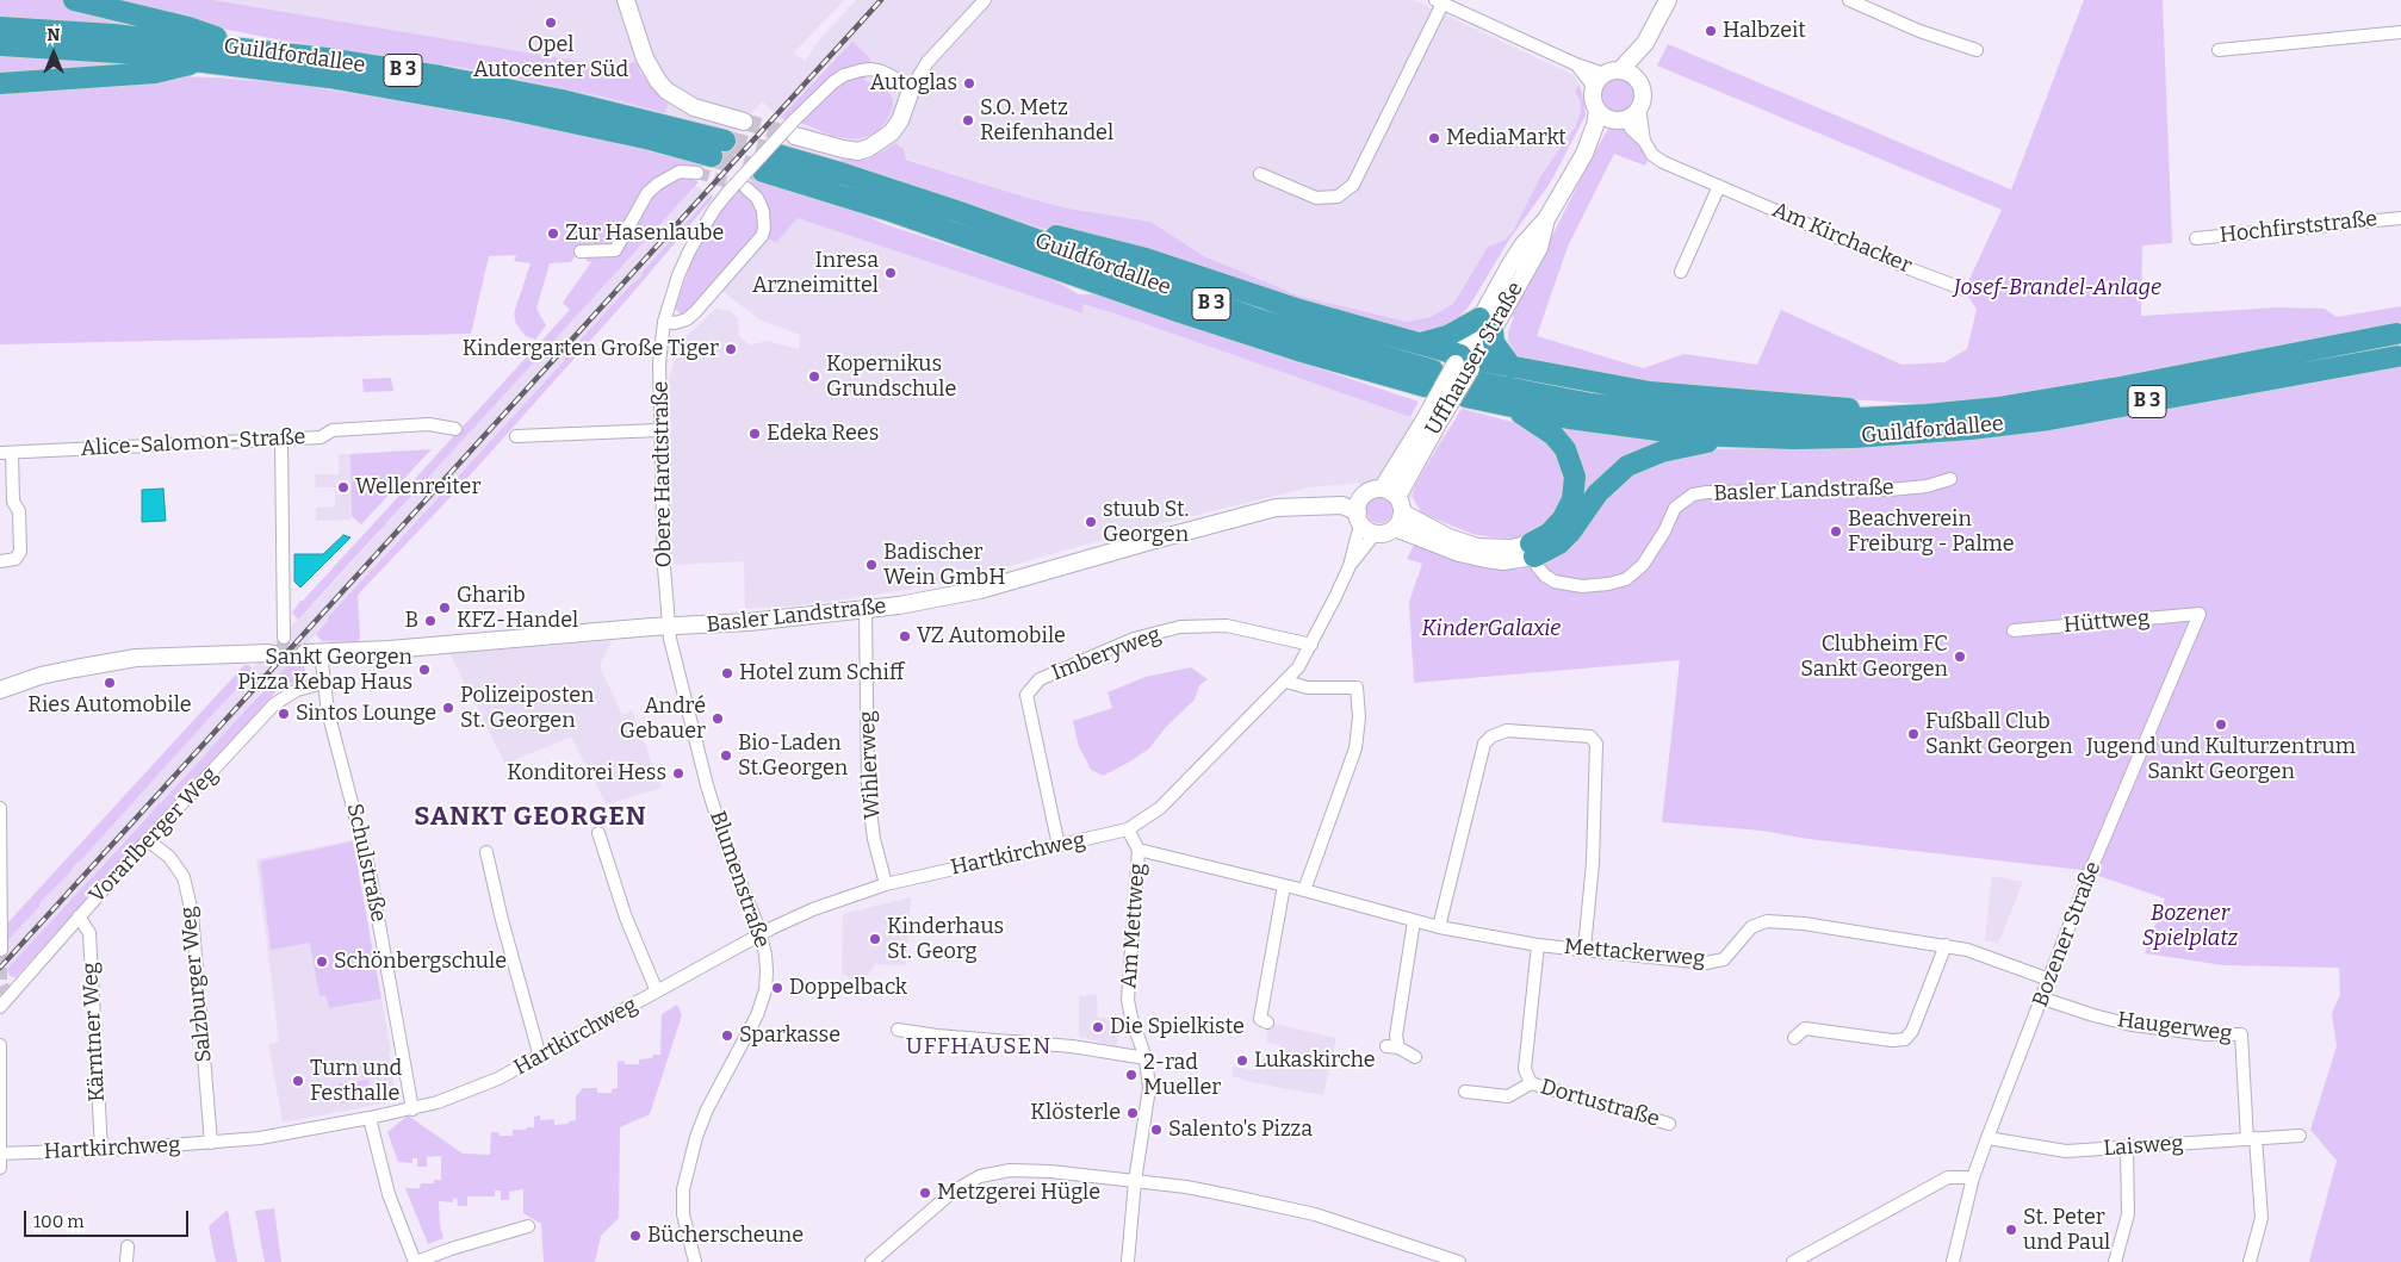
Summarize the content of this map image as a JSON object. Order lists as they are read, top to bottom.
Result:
{
  "streets": {
    "highway": ["Guildfordallee", "B 3"],
    "street": [
      "Hochfirststraße",
      "Am Kirchacker",
      "Uffhauser Straße",
      "Alice-Salomon-Straße",
      "Obere Hardtstraße",
      "Basler Landstraße",
      "Hüttweg",
      "Imberyweg",
      "Wihlerweg",
      "Vorarlberger Weg",
      "Hartkirchweg",
      "Schulstraße",
      "Blumenstraße",
      "Am Mettweg",
      "Bozener Straße",
      "Mettackerweg",
      "Salzburger Weg",
      "Haugerweg",
      "Kärntner Weg",
      "Dortustraße",
      "Laisweg"
    ]
  },
  "crossings": [
    ["Guildfordallee", "B 3"],
    ["Guildfordallee", "Uffhauser Straße"],
    ["Guildfordallee", "Basler Landstraße"],
    ["Am Kirchacker", "Uffhauser Straße"],
    ["Uffhauser Straße", "Basler Landstraße"],
    ["Obere Hardtstraße", "Basler Landstraße"],
    ["Obere Hardtstraße", "Blumenstraße"],
    ["Basler Landstraße", "Wihlerweg"],
    ["Basler Landstraße", "Schulstraße"],
    ["Basler Landstraße", "Blumenstraße"],
    ["Hüttweg", "Bozener Straße"],
    ["Imberyweg", "Hartkirchweg"],
    ["Wihlerweg", "Hartkirchweg"],
    ["Vorarlberger Weg", "Schulstraße"],
    ["Vorarlberger Weg", "Salzburger Weg"],
    ["Vorarlberger Weg", "Kärntner Weg"],
    ["Hartkirchweg", "Schulstraße"],
    ["Hartkirchweg", "Blumenstraße"],
    ["Hartkirchweg", "Am Mettweg"],
    ["Hartkirchweg", "Salzburger Weg"],
    ["Hartkirchweg", "Kärntner Weg"],
    ["Am Mettweg", "Mettackerweg"],
    ["Bozener Straße", "Mettackerweg"],
    ["Bozener Straße", "Haugerweg"],
    ["Bozener Straße", "Laisweg"],
    ["Mettackerweg", "Dortustraße"],
    ["Haugerweg", "Laisweg"]
  ],
  "districts": ["SANKT GEORGEN", "UFFHAUSEN"],
  "parks": ["Josef-Brandel-Anlage", "KinderGalaxie", "Bozener Spielplatz"],
  "places": [
    "Opel Autocenter Süd",
    "Halbzeit",
    "Autoglas",
    "S.O. Metz Reifenhandel",
    "MediaMarkt",
    "Zur Hasenlaube",
    "Inresa Arzneimittel",
    "Kindergarten Große Tiger",
    "Kopernikus Grundschule",
    "Edeka Rees",
    "Wellenreiter",
    "stuub St. Georgen",
    "Beachverein Freiburg - Palme",
    "Badischer Wein GmbH",
    "Gharib KFZ-Handel",
    "B",
    "VZ Automobile",
    "Clubheim FC Sankt Georgen",
    "Sankt Georgen Pizza Kebap Haus",
    "Hotel zum Schiff",
    "Ries Automobile",
    "Polizeiposten St. Georgen",
    "Sintos Lounge",
    "André Gebauer",
    "Jugend und Kulturzentrum Sankt Georgen",
    "Fußball Club Sankt Georgen",
    "Bio-Laden St.Georgen",
    "Konditorei Hess",
    "Kinderhaus St. Georg",
    "Schönbergschule",
    "Doppelback",
    "Die Spielkiste",
    "Sparkasse",
    "Lukaskirche",
    "2-rad Mueller",
    "Turn und Festhalle",
    "Klösterle",
    "Salento's Pizza",
    "Metzgerei Hügle",
    "St. Peter und Paul",
    "Bücherscheune"
  ],
  "scale_bar": "100 m",
  "north": "top"
}
